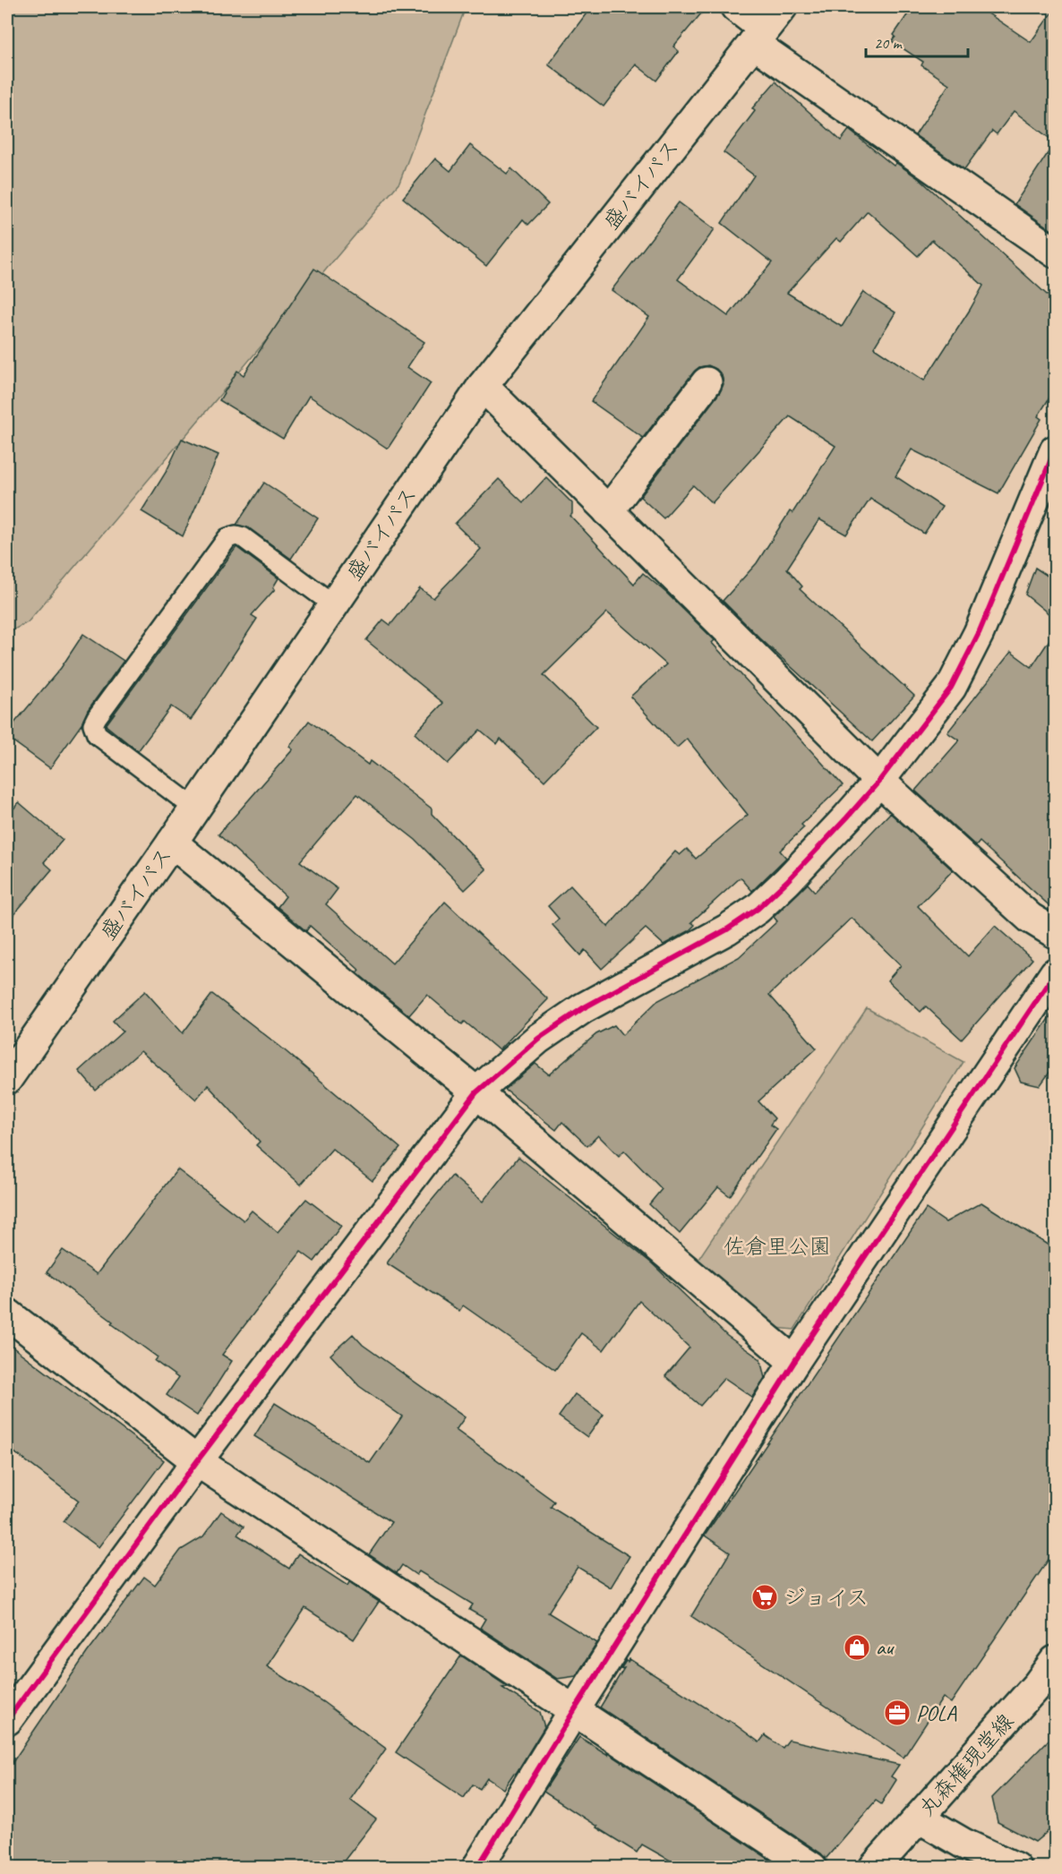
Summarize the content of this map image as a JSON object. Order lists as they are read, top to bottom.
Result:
{
  "streets": {
    "main road": ["盛バイパス", "丸森権現堂線"]
  },
  "parks": ["佐倉里公園"],
  "places": {
    "supermarket": ["ジョイス"],
    "shop": ["au"],
    "office": ["POLA"]
  },
  "scale_bar": "20 m"
}
